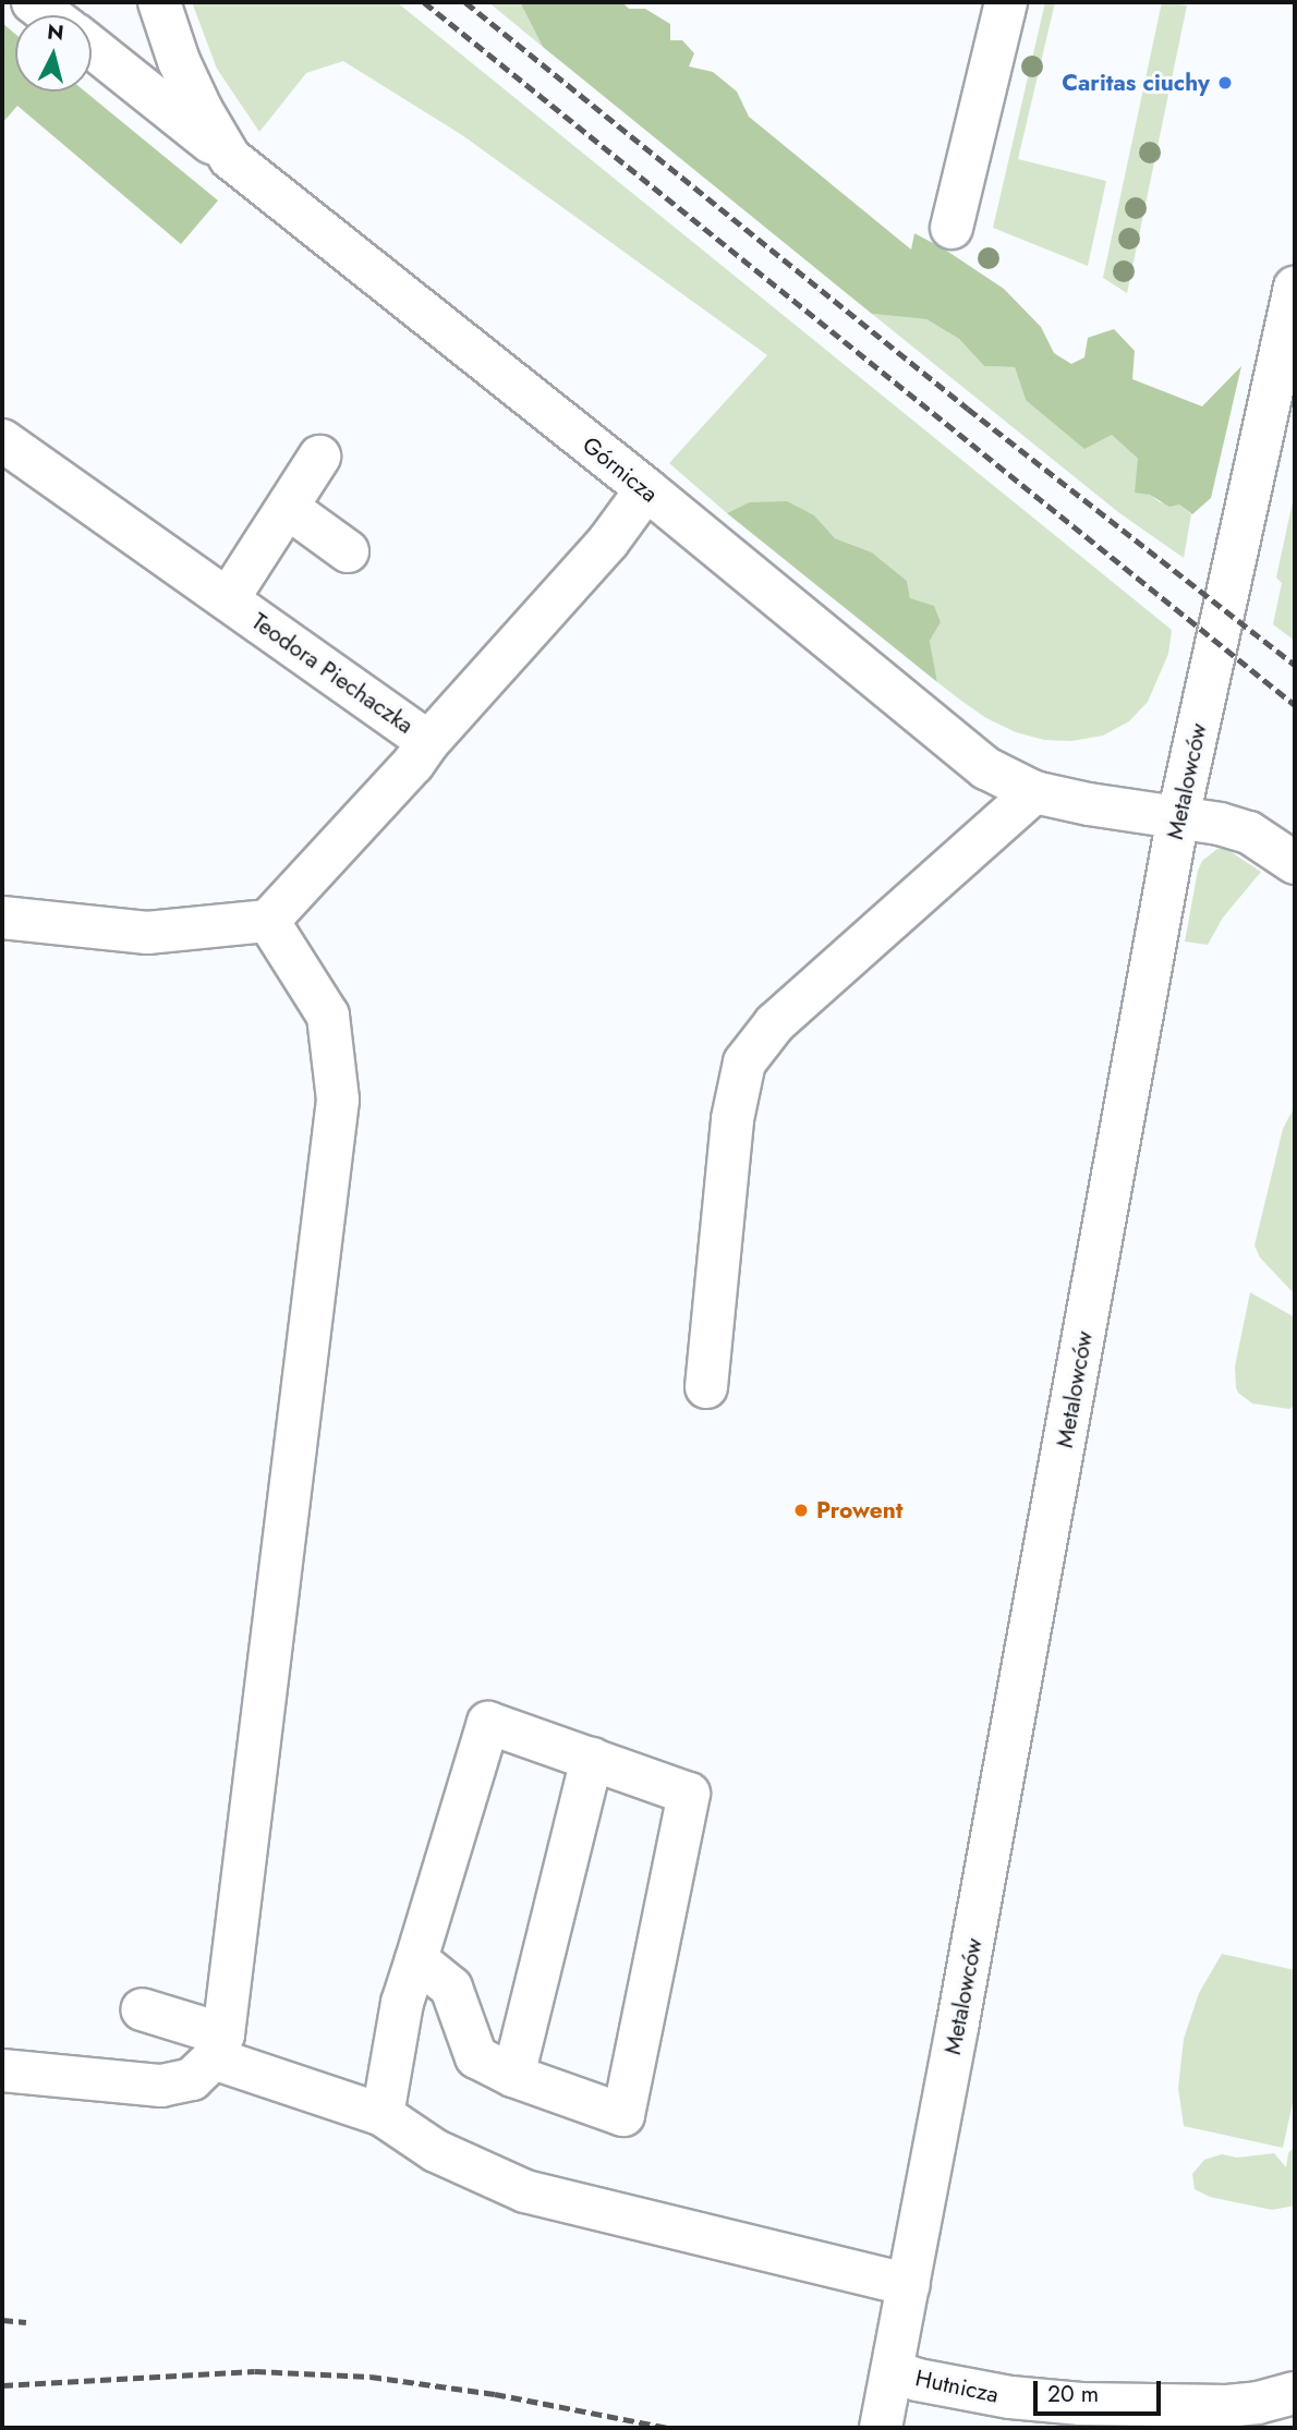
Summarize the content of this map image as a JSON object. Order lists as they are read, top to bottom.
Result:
{
  "streets": {
    "street": [
      "Górnicza",
      "Teodora Piechaczka",
      "Metalowców",
      "Hutnicza"
    ]
  },
  "crossings": [
    ["Górnicza", "Teodora Piechaczka"],
    ["Górnicza", "Metalowców"],
    ["Metalowców", "Hutnicza"]
  ],
  "places": ["Caritas ciuchy", "Prowent"],
  "scale_bar": "20 m",
  "north": "top"
}
